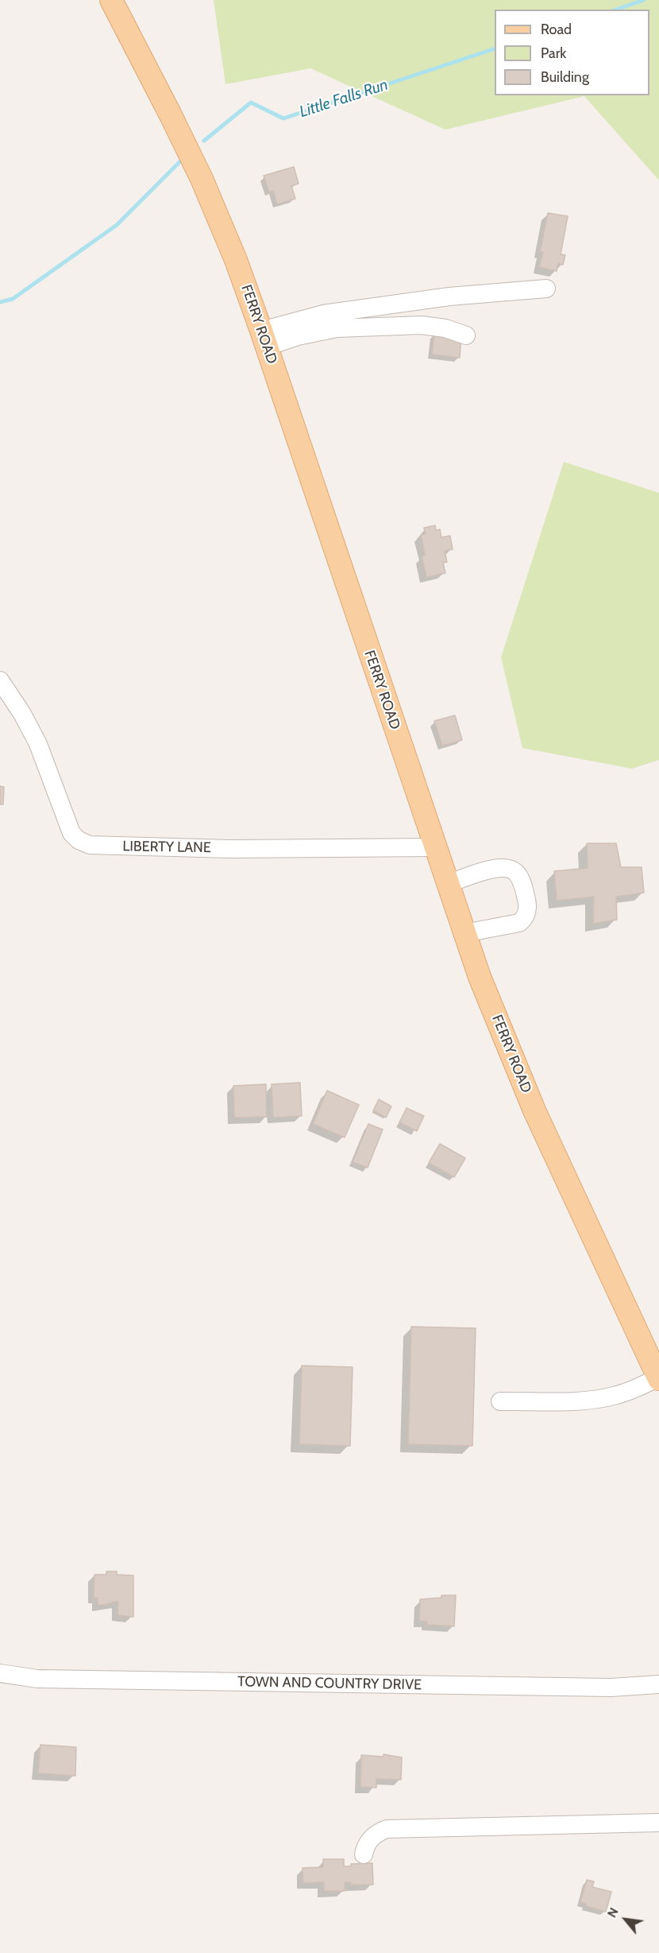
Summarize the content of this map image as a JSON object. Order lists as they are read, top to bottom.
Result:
{
  "streets": {
    "main road": ["FERRY ROAD"],
    "street": ["LIBERTY LANE", "TOWN AND COUNTRY DRIVE"]
  },
  "crossings": [
    ["FERRY ROAD", "LIBERTY LANE"]
  ],
  "water": ["Little Falls Run"],
  "legend": ["Road", "Park", "Building"],
  "north": "top left"
}
